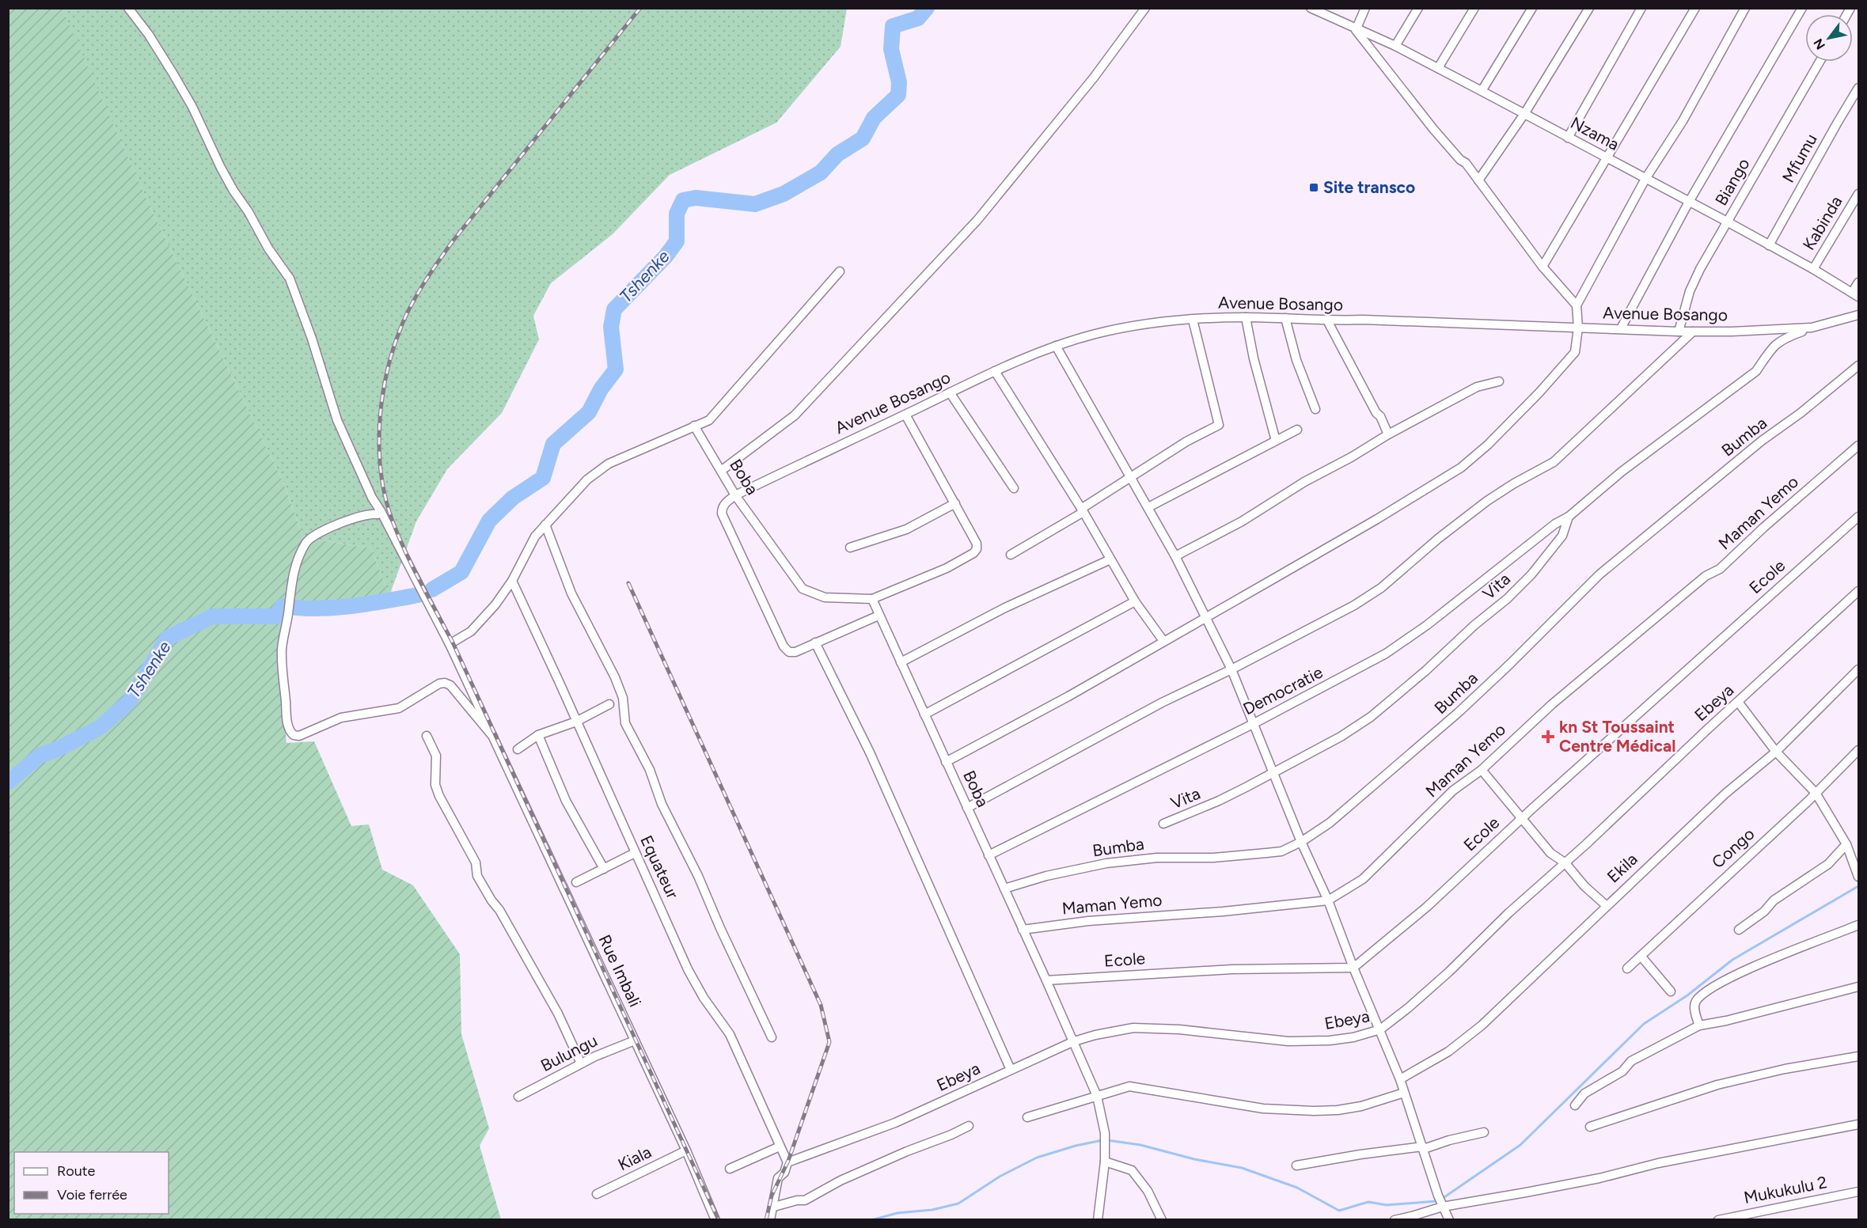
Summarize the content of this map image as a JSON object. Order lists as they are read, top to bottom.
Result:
{
  "streets": {
    "street": [
      "Nzama",
      "Mfumu",
      "Biango",
      "Kabinda",
      "Avenue Bosango",
      "Bumba",
      "Boba",
      "Maman Yemo",
      "Ecole",
      "Vita",
      "Democratie",
      "Ebeya",
      "Congo",
      "Equateur",
      "Ekila",
      "Rue Imbali",
      "Bulungu",
      "Kiala",
      "Mukukulu 2"
    ]
  },
  "crossings": [
    ["Nzama", "Mfumu"],
    ["Nzama", "Biango"],
    ["Nzama", "Kabinda"],
    ["Biango", "Avenue Bosango"],
    ["Avenue Bosango", "Boba"],
    ["Avenue Bosango", "Vita"],
    ["Bumba", "Boba"],
    ["Boba", "Maman Yemo"],
    ["Boba", "Ecole"],
    ["Boba", "Democratie"],
    ["Boba", "Ebeya"],
    ["Vita", "Democratie"],
    ["Ebeya", "Equateur"],
    ["Rue Imbali", "Bulungu"],
    ["Rue Imbali", "Kiala"]
  ],
  "water": ["Tshenke"],
  "places": {
    "transit": ["Site transco"],
    "health": ["kn St Toussaint Centre Médical"]
  },
  "legend": ["Route", "Voie ferrée"],
  "north": "bottom left"
}
